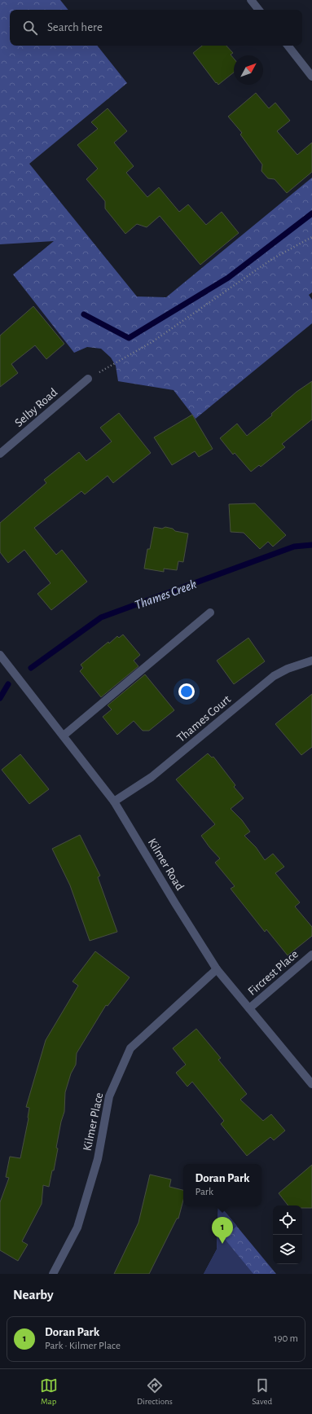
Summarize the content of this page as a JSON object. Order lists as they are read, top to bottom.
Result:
{
  "streets": {
    "street": [
      "Selby Road",
      "Thames Court",
      "Kilmer Road",
      "Fircrest Place",
      "Kilmer Place"
    ]
  },
  "crossings": [
    ["Thames Court", "Kilmer Road"],
    ["Kilmer Road", "Fircrest Place"],
    ["Kilmer Road", "Kilmer Place"]
  ],
  "water": ["Thames Creek"],
  "north": "top right",
  "page": {
    "search": "Search here",
    "popup": ["Doran Park", "Park"],
    "pins": "1",
    "heading": "Nearby",
    "list": [
      {
        "mark": "1",
        "name": "Doran Park",
        "note": "Park · Kilmer Place",
        "value": "190 m"
      }
    ],
    "nav": ["Map", "Directions", "Saved"]
  }
}
